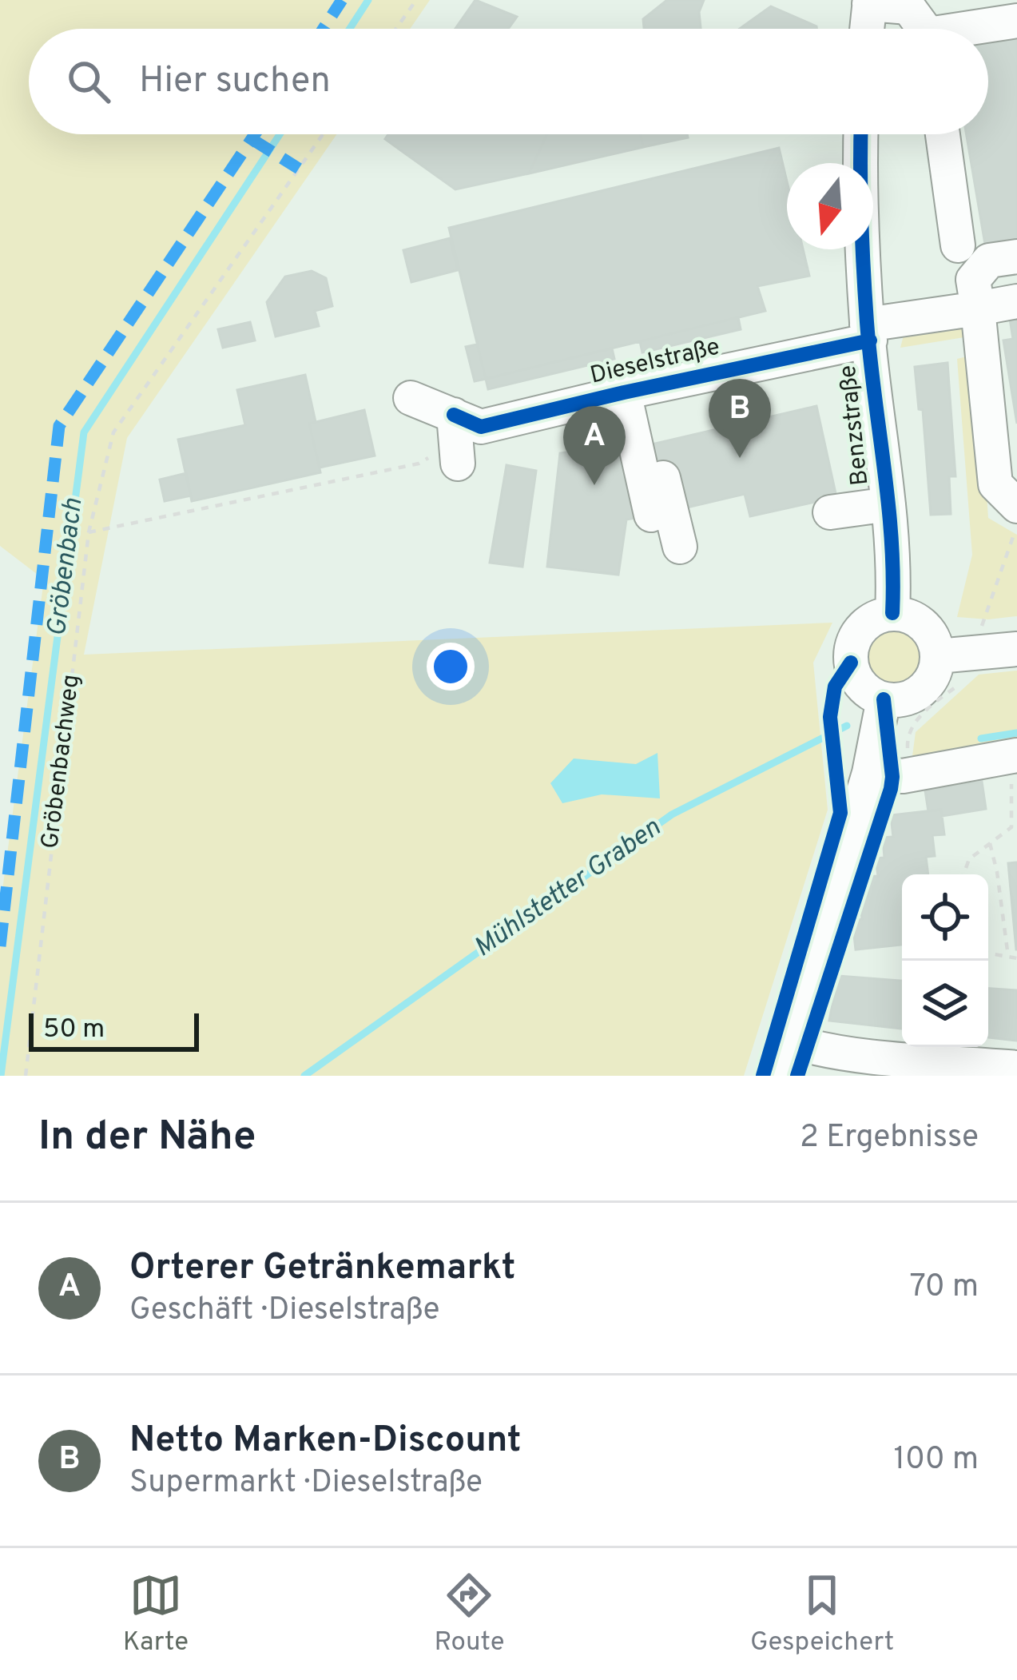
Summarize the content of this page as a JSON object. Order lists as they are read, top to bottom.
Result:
{
  "streets": {
    "street": ["Dieselstraße", "Benzstraße"],
    "path": ["Gröbenbachweg"]
  },
  "crossings": [
    ["Dieselstraße", "Benzstraße"]
  ],
  "water": ["Gröbenbach", "Mühlstetter Graben"],
  "scale_bar": "50 m",
  "north": "bottom",
  "page": {
    "search": "Hier suchen",
    "pins": ["B", "A"],
    "scale": "50 m",
    "heading": ["In der Nähe", "2 Ergebnisse"],
    "list": [
      {
        "mark": "A",
        "name": "Orterer Getränkemarkt",
        "note": "Geschäft · Dieselstraße",
        "value": "70 m"
      },
      {
        "mark": "B",
        "name": "Netto Marken-Discount",
        "note": "Supermarkt · Dieselstraße",
        "value": "100 m"
      }
    ],
    "nav": ["Karte", "Route", "Gespeichert"]
  }
}
